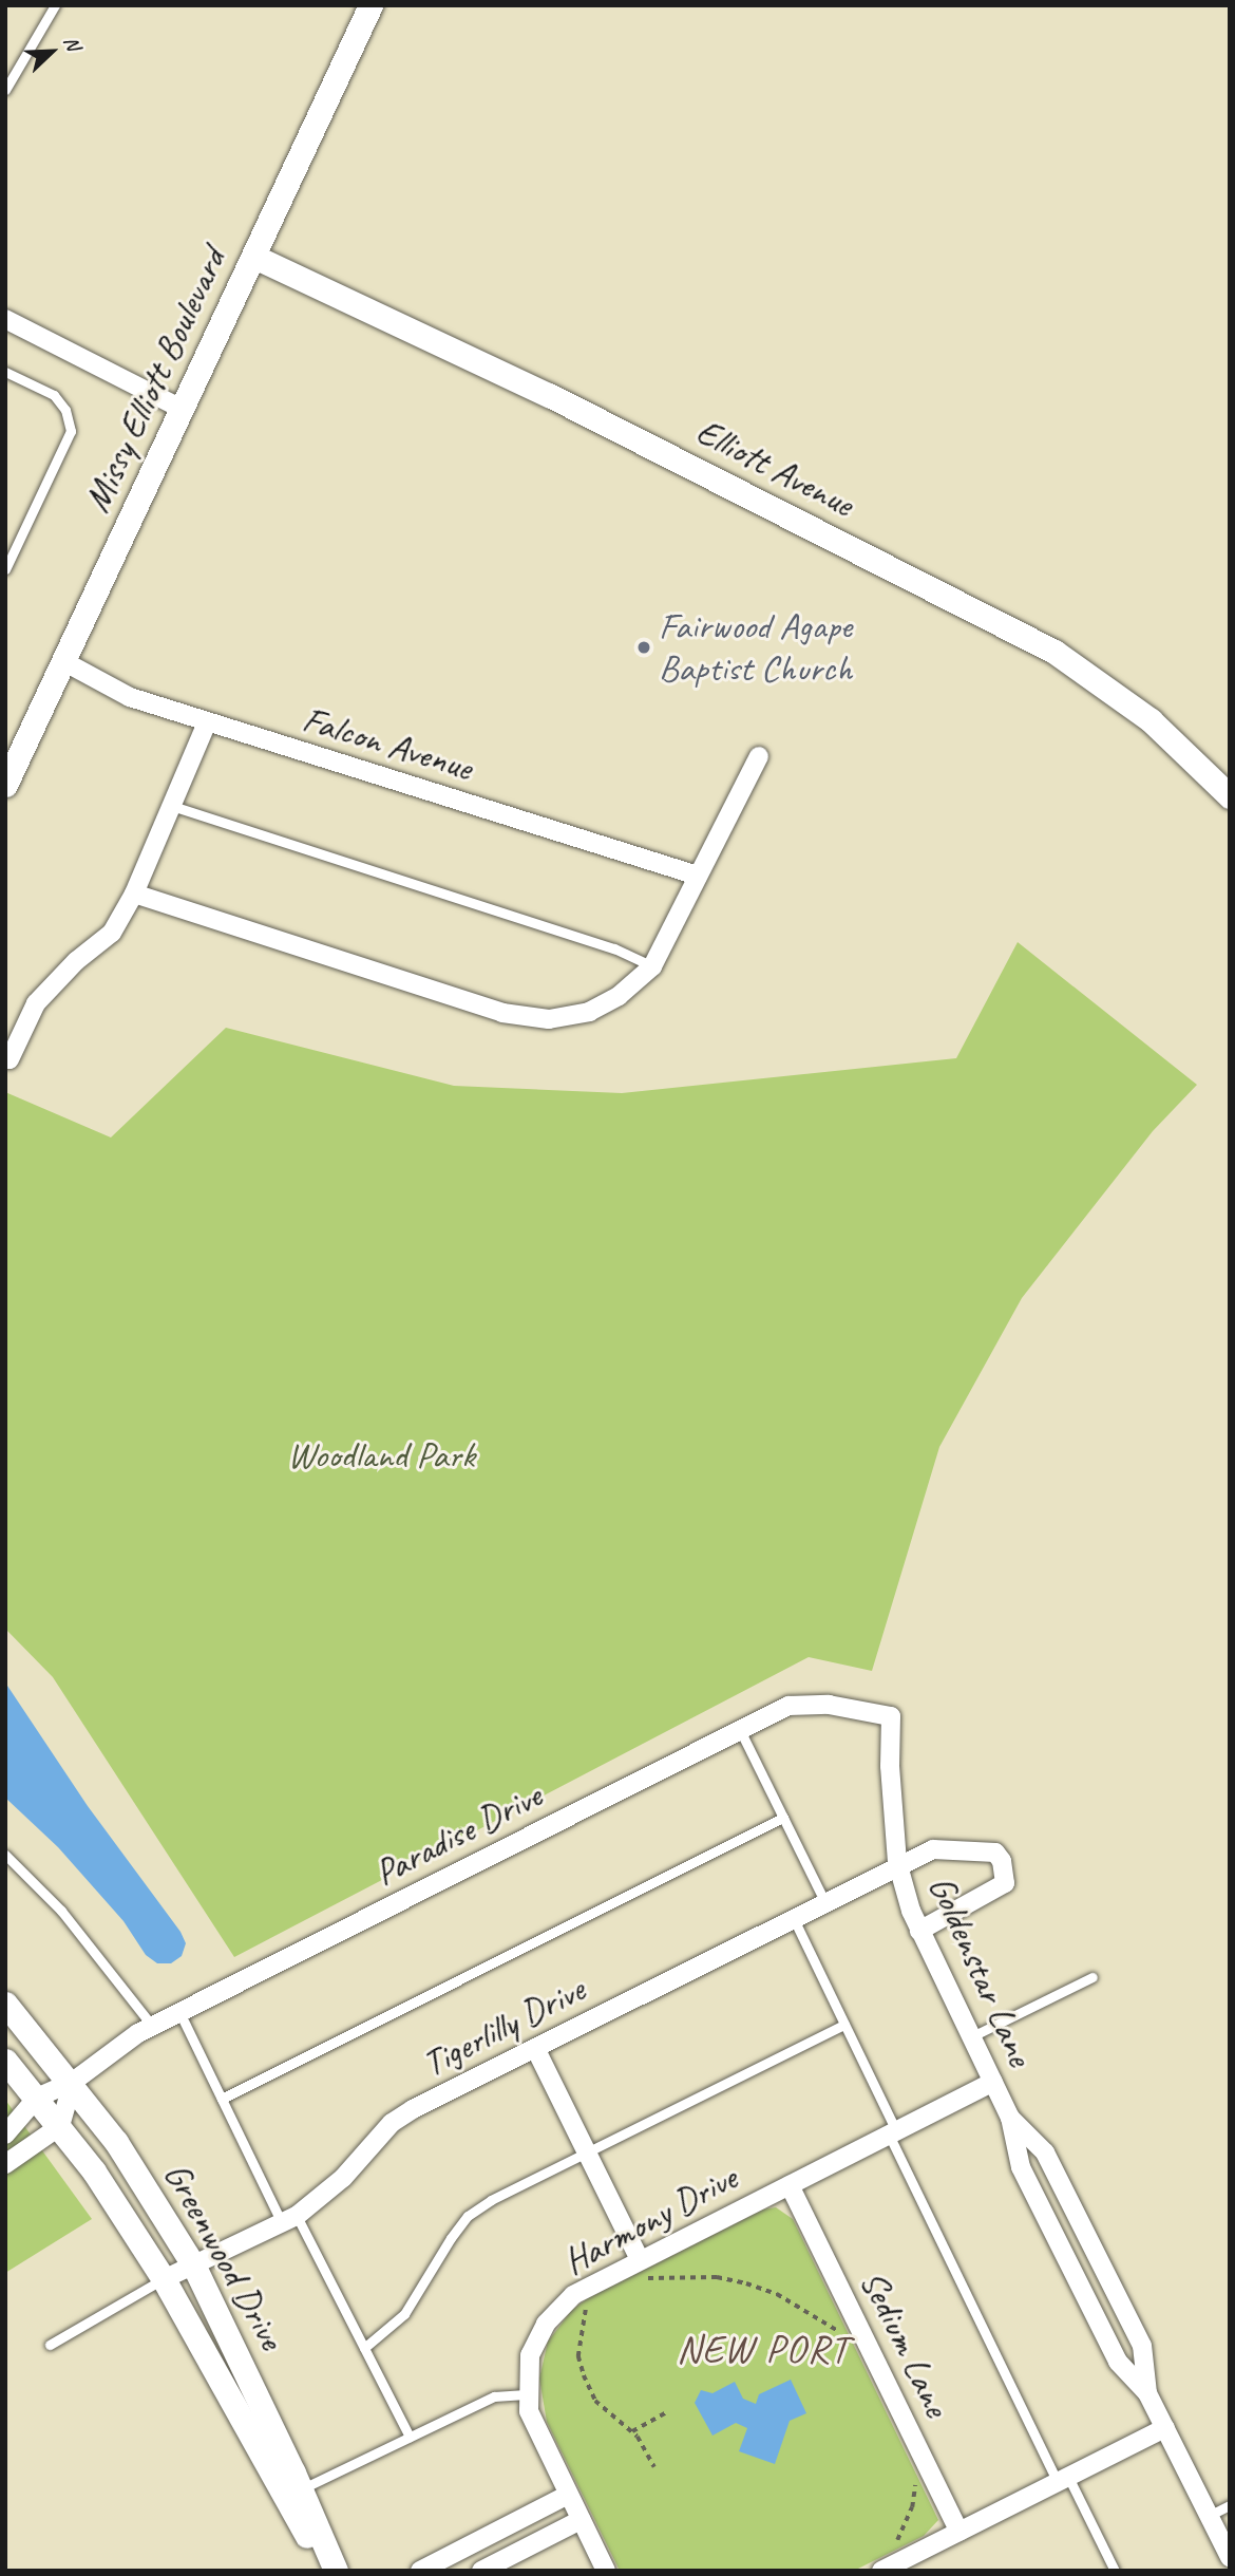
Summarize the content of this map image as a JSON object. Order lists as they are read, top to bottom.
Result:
{
  "streets": {
    "street": [
      "Missy Elliott Boulevard",
      "Elliott Avenue",
      "Falcon Avenue",
      "Paradise Drive",
      "Goldenstar Lane",
      "Tigerlilly Drive",
      "Harmony Drive",
      "Greenwood Drive",
      "Sedium Lane"
    ]
  },
  "crossings": [
    ["Missy Elliott Boulevard", "Elliott Avenue"],
    ["Missy Elliott Boulevard", "Falcon Avenue"],
    ["Paradise Drive", "Goldenstar Lane"],
    ["Paradise Drive", "Greenwood Drive"],
    ["Goldenstar Lane", "Tigerlilly Drive"],
    ["Goldenstar Lane", "Harmony Drive"],
    ["Tigerlilly Drive", "Greenwood Drive"],
    ["Harmony Drive", "Sedium Lane"]
  ],
  "districts": ["NEW PORT"],
  "parks": ["Woodland Park"],
  "places": ["Fairwood Agape Baptist Church"],
  "north": "top right"
}
